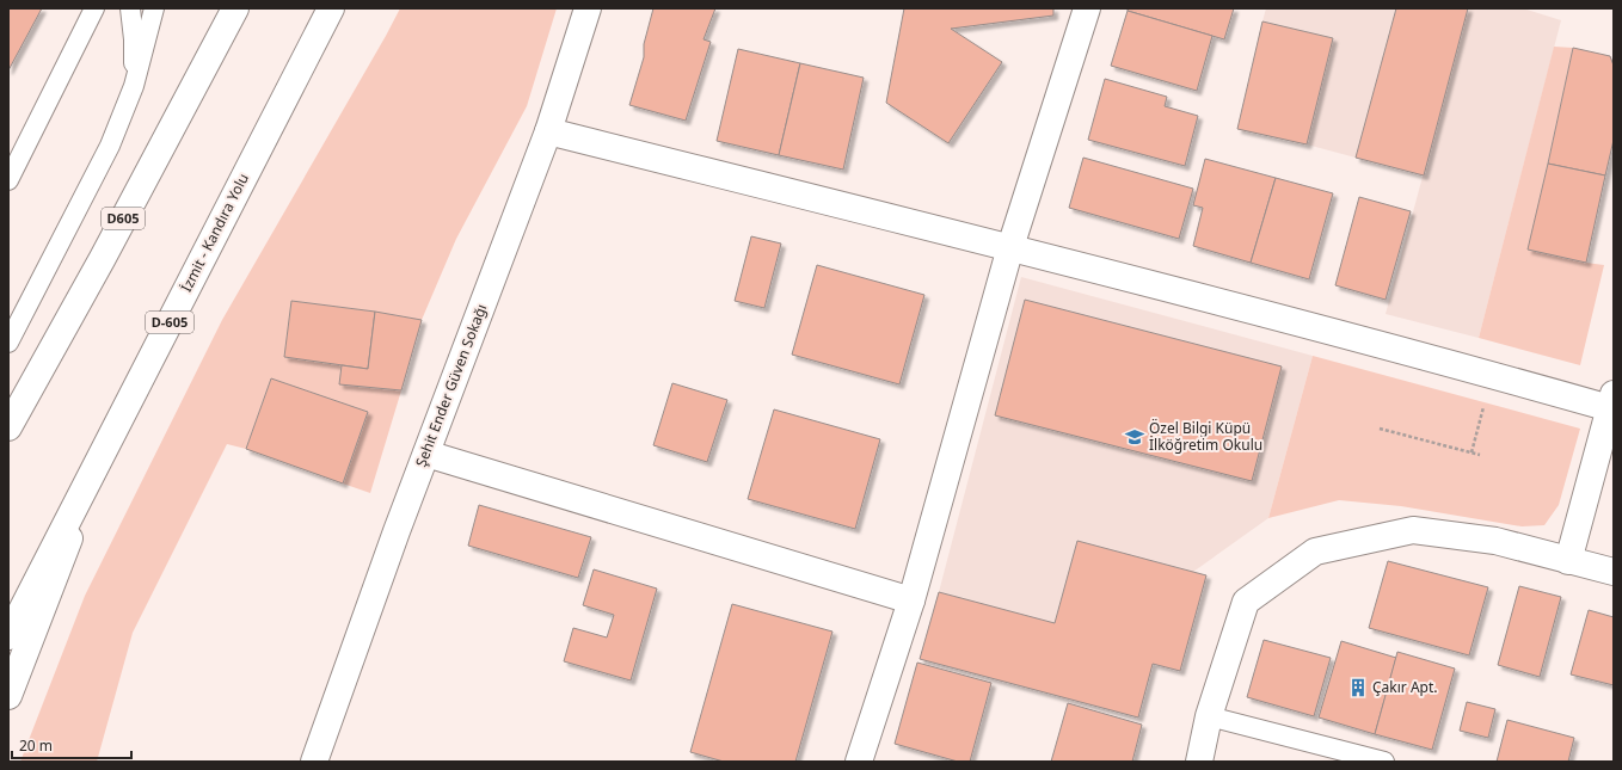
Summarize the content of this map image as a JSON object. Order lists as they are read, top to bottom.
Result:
{
  "streets": {
    "main road": [
      "D605",
      "İzmit - Kandıra Yolu",
      "D-605",
      "Şehit Ender Güven Sokağı"
    ]
  },
  "places": {
    "school or university": ["Özel Bilgi Küpü İlköğretim Okulu"],
    "building": ["Çakır Apt."]
  },
  "scale_bar": "20 m"
}
